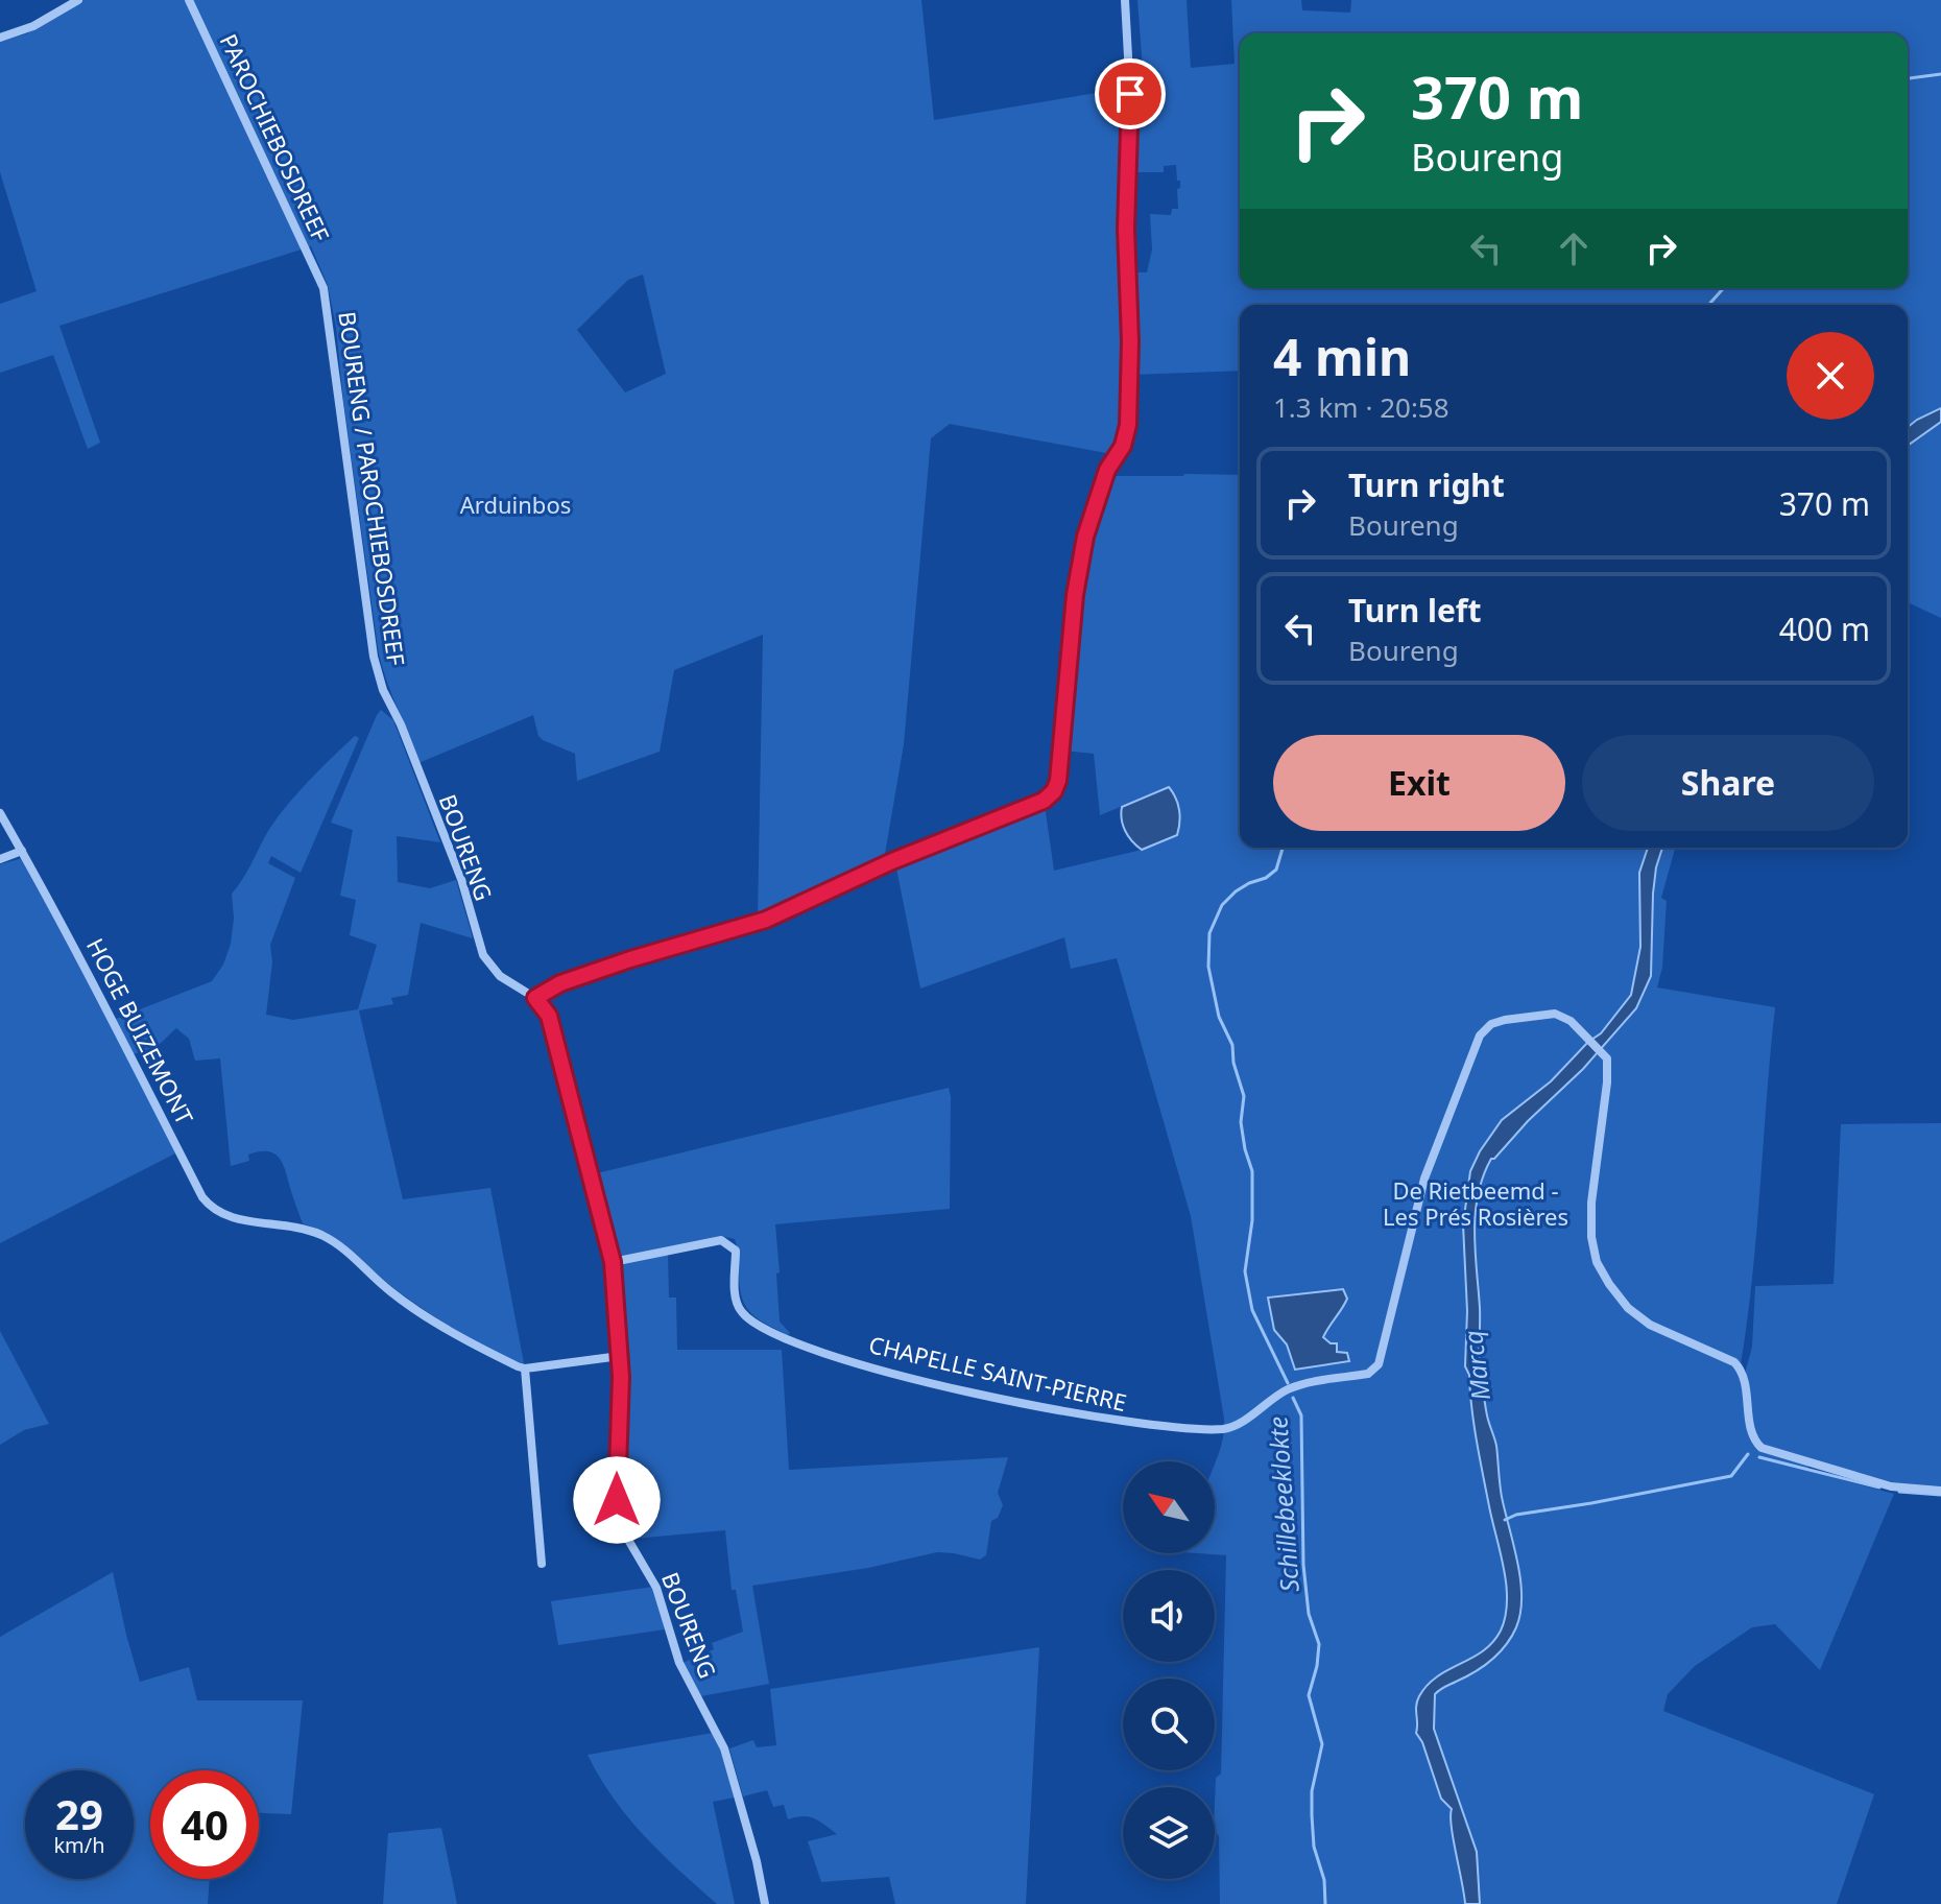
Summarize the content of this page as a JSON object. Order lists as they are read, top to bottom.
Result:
{
  "streets": {
    "street": [
      "PAROCHIEBOSDREEF",
      "BOURENG / PAROCHIEBOSDREEF",
      "BOURENG",
      "HOGE BUIZEMONT",
      "CHAPELLE SAINT-PIERRE"
    ]
  },
  "crossings": [
    ["PAROCHIEBOSDREEF", "BOURENG / PAROCHIEBOSDREEF"],
    ["BOURENG / PAROCHIEBOSDREEF", "BOURENG"],
    ["BOURENG", "CHAPELLE SAINT-PIERRE"]
  ],
  "water": ["Marcq", "Schillebeeklokte"],
  "parks": ["Arduinbos", "De Rietbeemd - Les Prés Rosières"],
  "north": "top left",
  "page": {
    "turn": ["370 m", "Boureng"],
    "heading": ["4 min", "1.3 km · 20:58"],
    "list": [
      {
        "name": "Turn right",
        "note": "Boureng",
        "value": "370 m"
      },
      {
        "name": "Turn left",
        "note": "Boureng",
        "value": "400 m"
      }
    ],
    "buttons": ["Exit", "Share"],
    "speed": "29 km/h",
    "limit": "40"
  }
}
